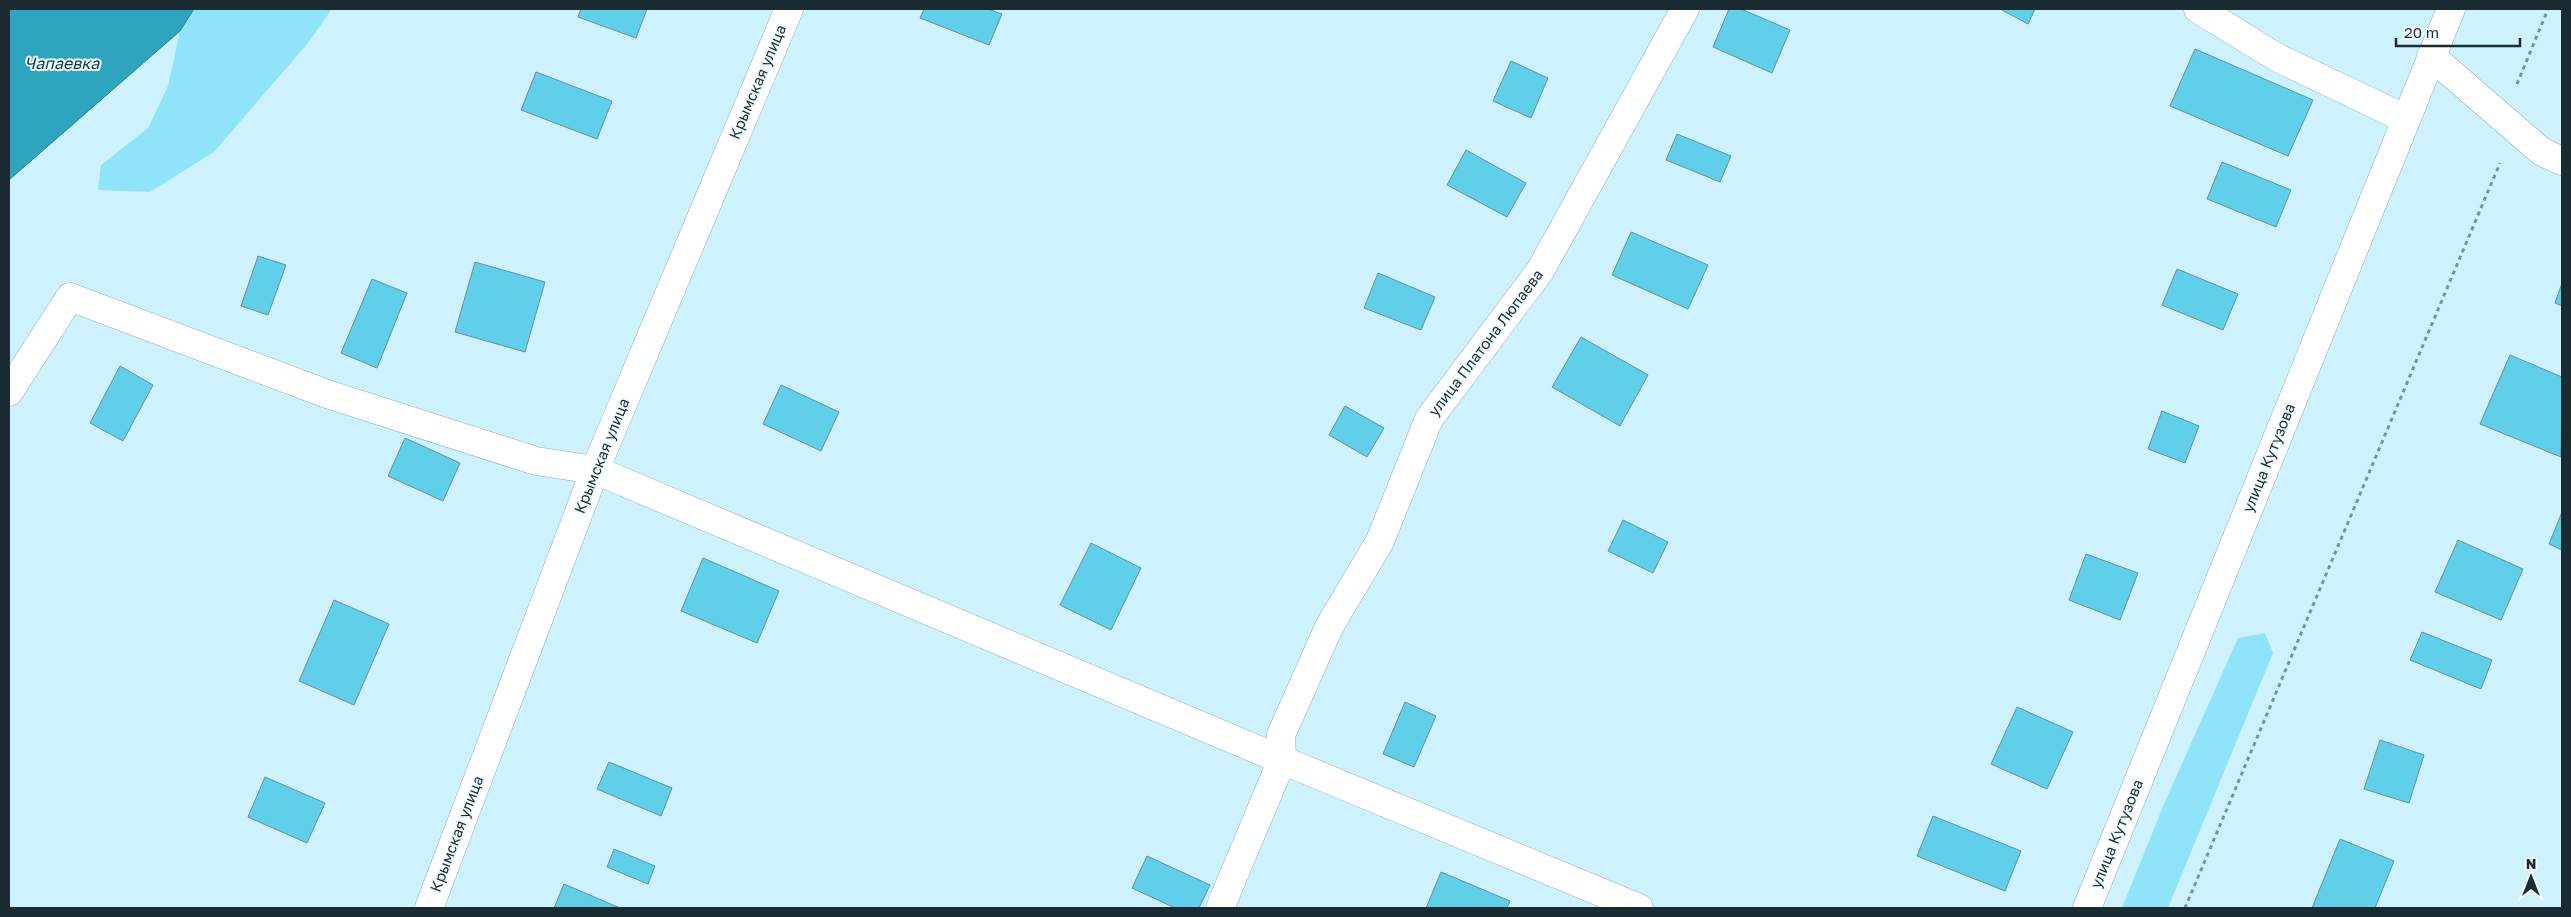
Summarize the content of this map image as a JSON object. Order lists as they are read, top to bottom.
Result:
{
  "streets": {
    "street": ["Крымская улица", "улица Платона Люпаева", "улица Кутузова"]
  },
  "water": ["Чапаевка"],
  "scale_bar": "20 m",
  "north": "top"
}
